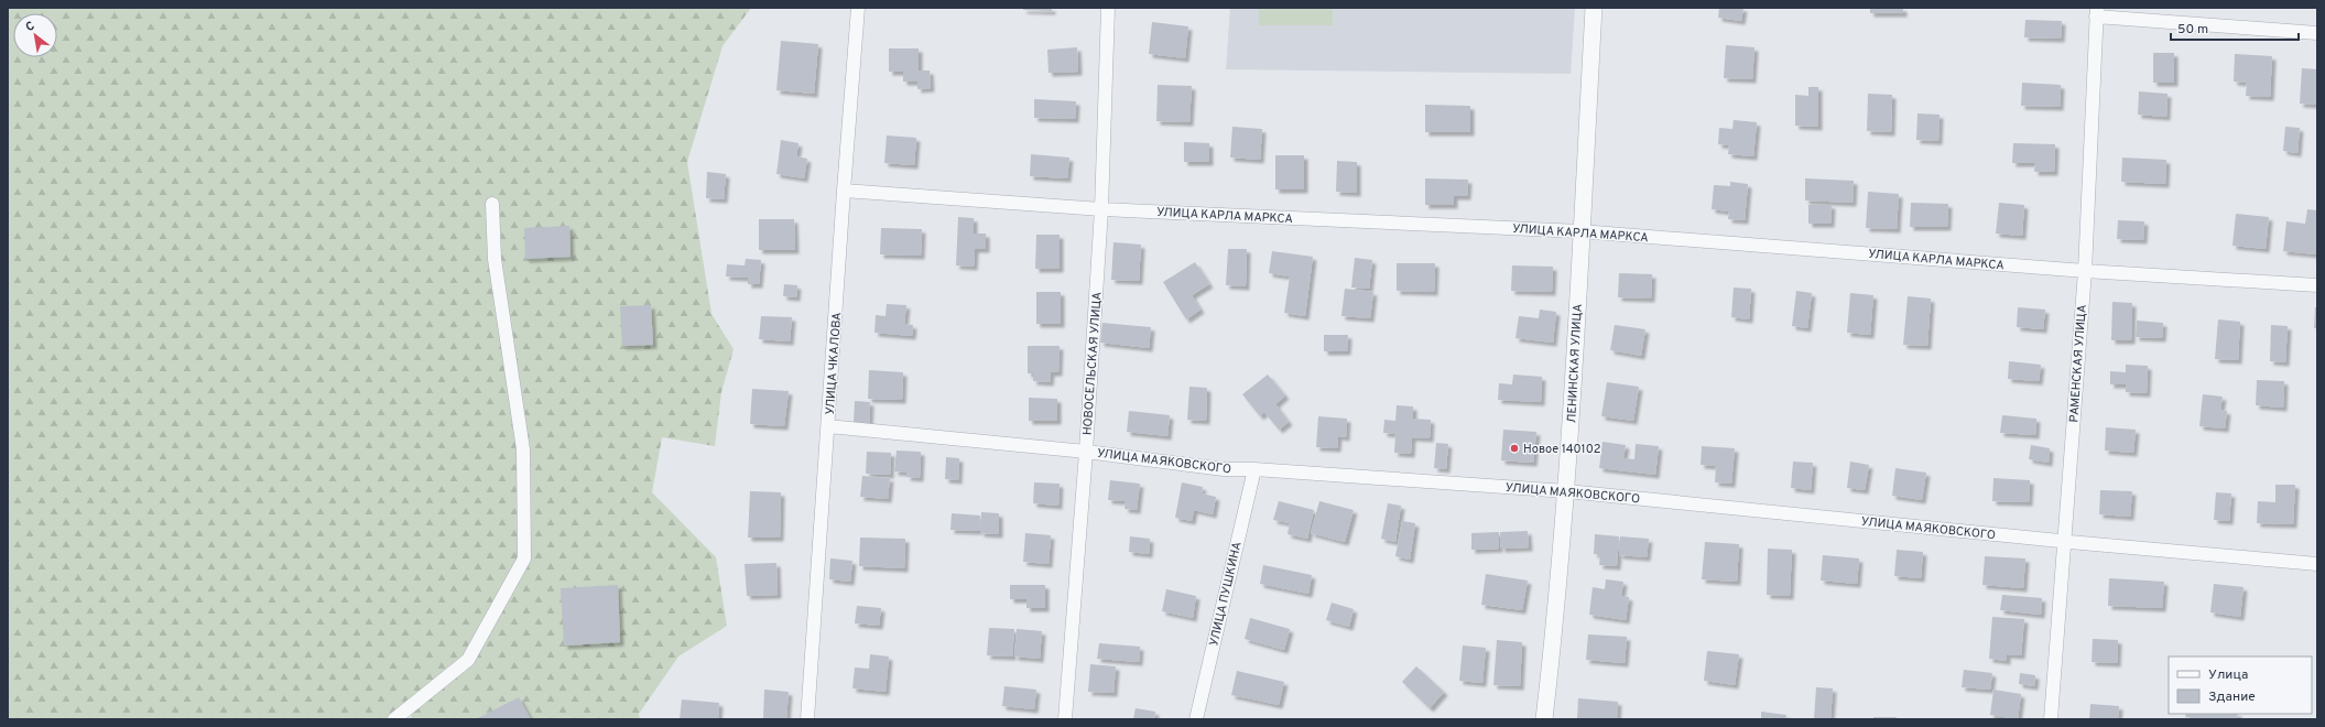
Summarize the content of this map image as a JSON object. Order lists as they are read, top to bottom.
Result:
{
  "streets": {
    "street": [
      "УЛИЦА КАРЛА МАРКСА",
      "УЛИЦА ЧКАЛОВА",
      "НОВОСЕЛЬСКАЯ УЛИЦА",
      "ЛЕНИНСКАЯ УЛИЦА",
      "РАМЕНСКАЯ УЛИЦА",
      "УЛИЦА МАЯКОВСКОГО",
      "УЛИЦА ПУШКИНА"
    ]
  },
  "crossings": [
    ["УЛИЦА КАРЛА МАРКСА", "УЛИЦА ЧКАЛОВА"],
    ["УЛИЦА КАРЛА МАРКСА", "НОВОСЕЛЬСКАЯ УЛИЦА"],
    ["УЛИЦА КАРЛА МАРКСА", "ЛЕНИНСКАЯ УЛИЦА"],
    ["УЛИЦА КАРЛА МАРКСА", "РАМЕНСКАЯ УЛИЦА"],
    ["УЛИЦА ЧКАЛОВА", "УЛИЦА МАЯКОВСКОГО"],
    ["НОВОСЕЛЬСКАЯ УЛИЦА", "УЛИЦА МАЯКОВСКОГО"],
    ["ЛЕНИНСКАЯ УЛИЦА", "УЛИЦА МАЯКОВСКОГО"],
    ["РАМЕНСКАЯ УЛИЦА", "УЛИЦА МАЯКОВСКОГО"],
    ["УЛИЦА МАЯКОВСКОГО", "УЛИЦА ПУШКИНА"]
  ],
  "places": ["Новое 140102"],
  "legend": ["Улица", "Здание"],
  "scale_bar": "50 m",
  "north": "top left"
}
